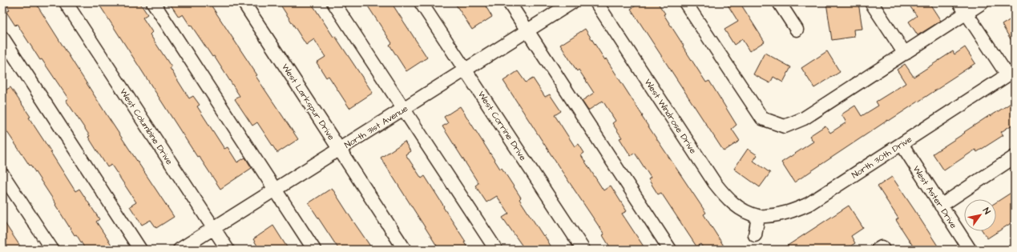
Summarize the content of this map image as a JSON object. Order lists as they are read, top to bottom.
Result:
{
  "streets": {
    "street": [
      "West Larkspur Drive",
      "West Windrose Drive",
      "West Corrine Drive",
      "West Columbine Drive",
      "North 31st Avenue",
      "North 30th Drive",
      "West Aster Drive"
    ]
  },
  "crossings": [
    ["West Larkspur Drive", "North 31st Avenue"],
    ["West Windrose Drive", "North 30th Drive"],
    ["West Corrine Drive", "North 31st Avenue"],
    ["West Columbine Drive", "North 31st Avenue"],
    ["North 30th Drive", "West Aster Drive"]
  ],
  "north": "top right"
}
